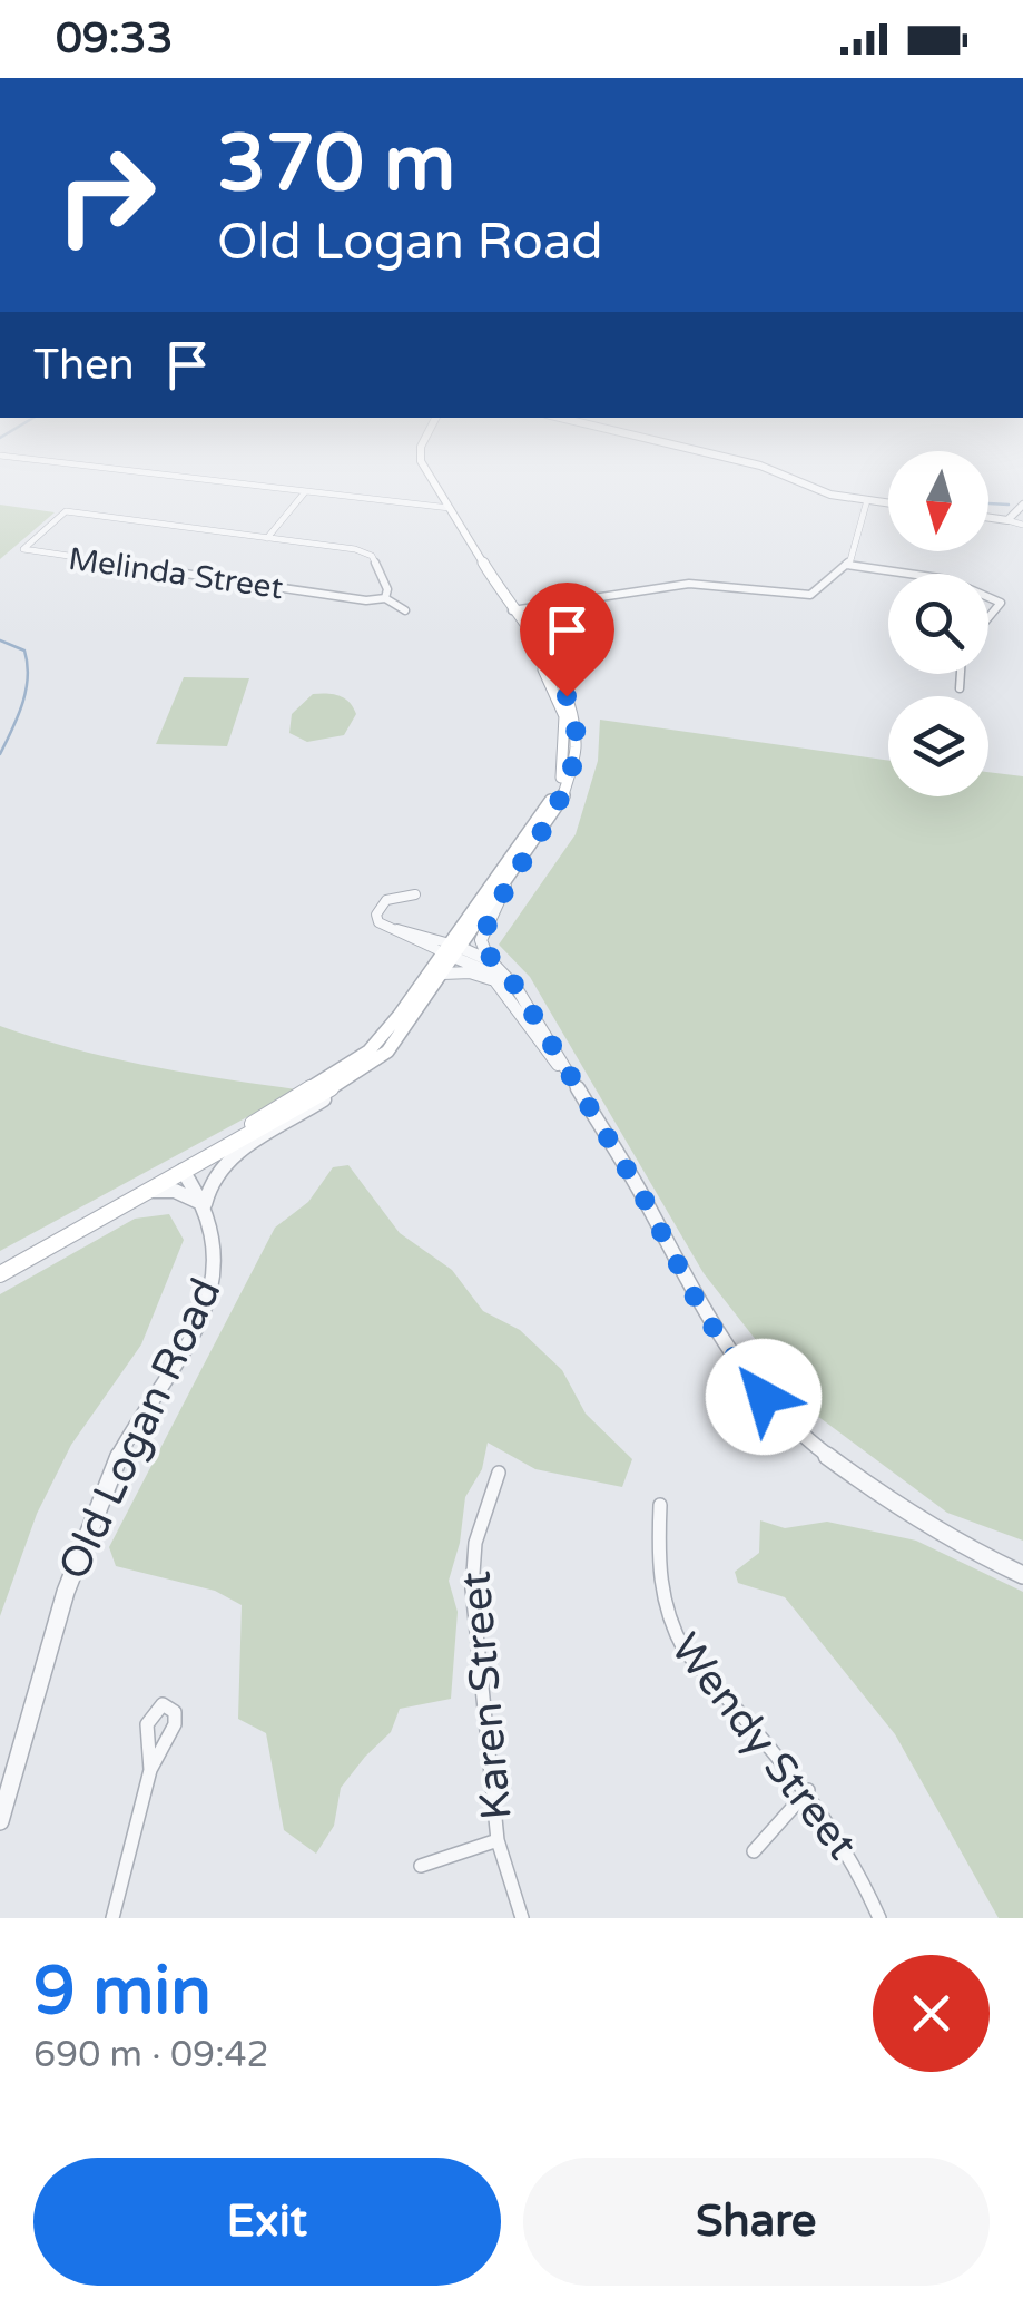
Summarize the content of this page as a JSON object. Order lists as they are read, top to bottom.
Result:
{
  "streets": {
    "street": [
      "Melinda Street",
      "Old Logan Road",
      "Karen Street",
      "Wendy Street"
    ]
  },
  "north": "bottom",
  "page": {
    "status": "09:33",
    "turn": ["370 m", "Old Logan Road"],
    "then": "Then",
    "heading": ["9 min", "690 m · 09:42"],
    "buttons": ["Exit", "Share"]
  }
}
